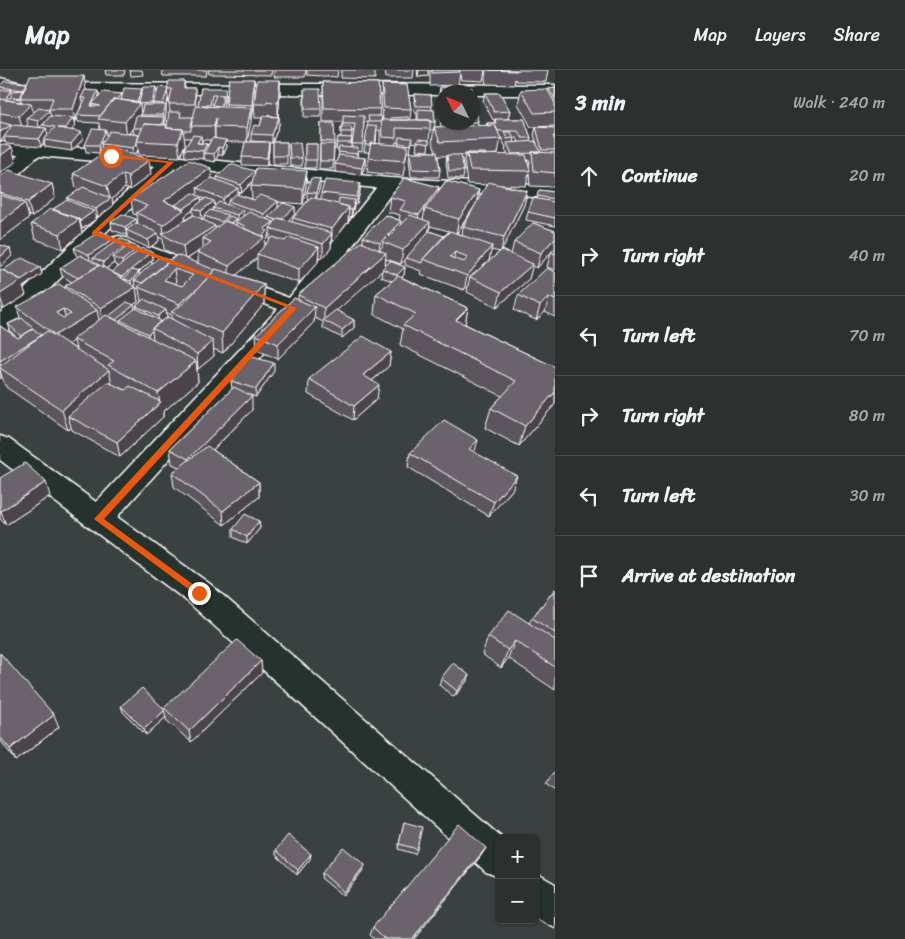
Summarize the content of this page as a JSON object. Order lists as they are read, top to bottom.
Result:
{
  "north": "top left",
  "page": {
    "header": "Map",
    "nav": ["Map", "Layers", "Share"],
    "heading": ["3 min", "Walk · 240 m"],
    "list": [
      ["Continue", "20 m"],
      ["Turn right", "40 m"],
      ["Turn left", "70 m"],
      ["Turn right", "80 m"],
      ["Turn left", "30 m"],
      "Arrive at destination"
    ],
    "map_buttons": ["+", "−"]
  }
}
